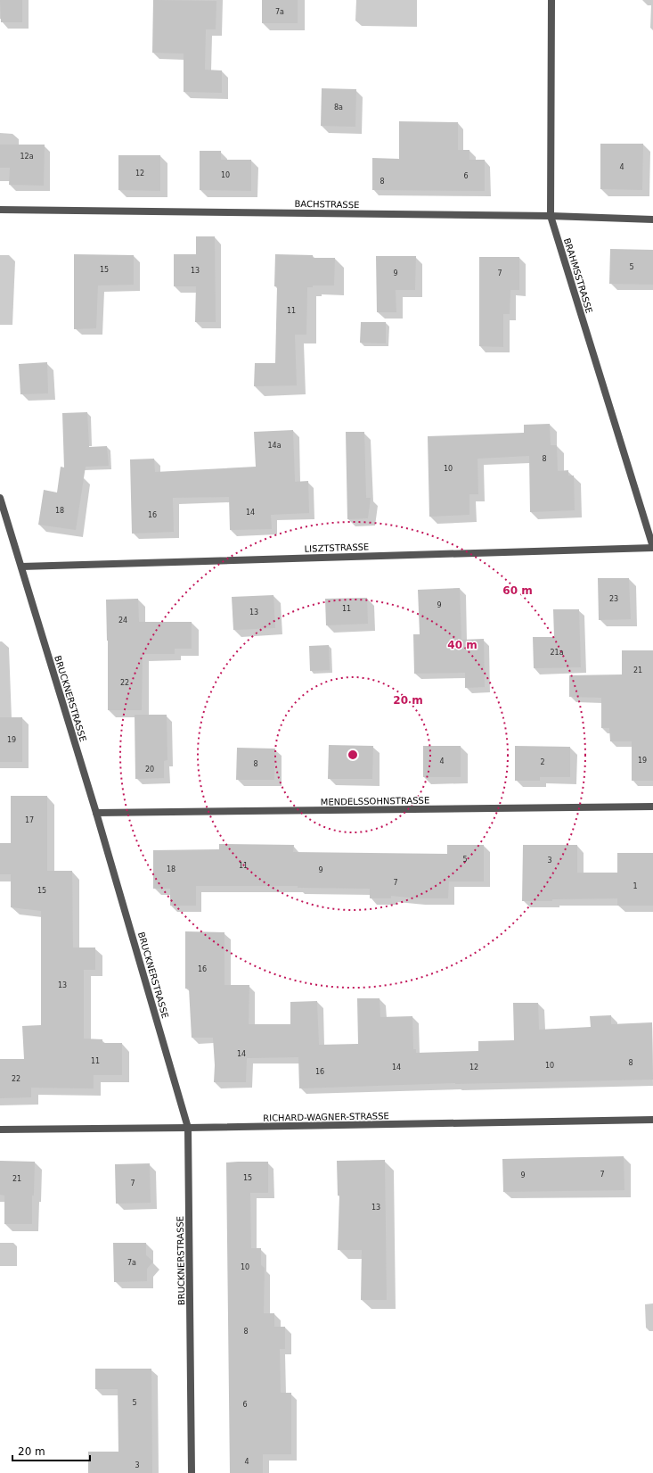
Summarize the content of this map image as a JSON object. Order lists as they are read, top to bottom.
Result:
{
  "streets": {
    "street": [
      "BACHSTRASSE",
      "BRAHMSSTRASSE",
      "LISZTSTRASSE",
      "BRUCKNERSTRASSE",
      "MENDELSSOHNSTRASSE",
      "RICHARD-WAGNER-STRASSE"
    ]
  },
  "crossings": [
    ["BACHSTRASSE", "BRAHMSSTRASSE"],
    ["BRAHMSSTRASSE", "LISZTSTRASSE"],
    ["LISZTSTRASSE", "BRUCKNERSTRASSE"],
    ["BRUCKNERSTRASSE", "MENDELSSOHNSTRASSE"],
    ["BRUCKNERSTRASSE", "RICHARD-WAGNER-STRASSE"]
  ],
  "house_numbers": [
    "7a",
    "8a",
    "12a",
    "4",
    "12",
    "10",
    "6",
    "8",
    "5",
    "15",
    "13",
    "9",
    "7",
    "11",
    "14a",
    "8",
    "10",
    "18",
    "14",
    "16",
    "23",
    "9",
    "11",
    "13",
    "24",
    "21a",
    "21",
    "22",
    "19",
    "19",
    "4",
    "2",
    "8",
    "20",
    "17",
    "5",
    "3",
    "11",
    "18",
    "9",
    "7",
    "1",
    "15",
    "16",
    "13",
    "14",
    "11",
    "8",
    "10",
    "14",
    "12",
    "16",
    "22",
    "7",
    "9",
    "15",
    "21",
    "7",
    "13",
    "7a",
    "10",
    "8",
    "5",
    "6",
    "4",
    "3"
  ],
  "scale_bar": "20 m",
  "rings": ["60 m", "40 m", "20 m"]
}
